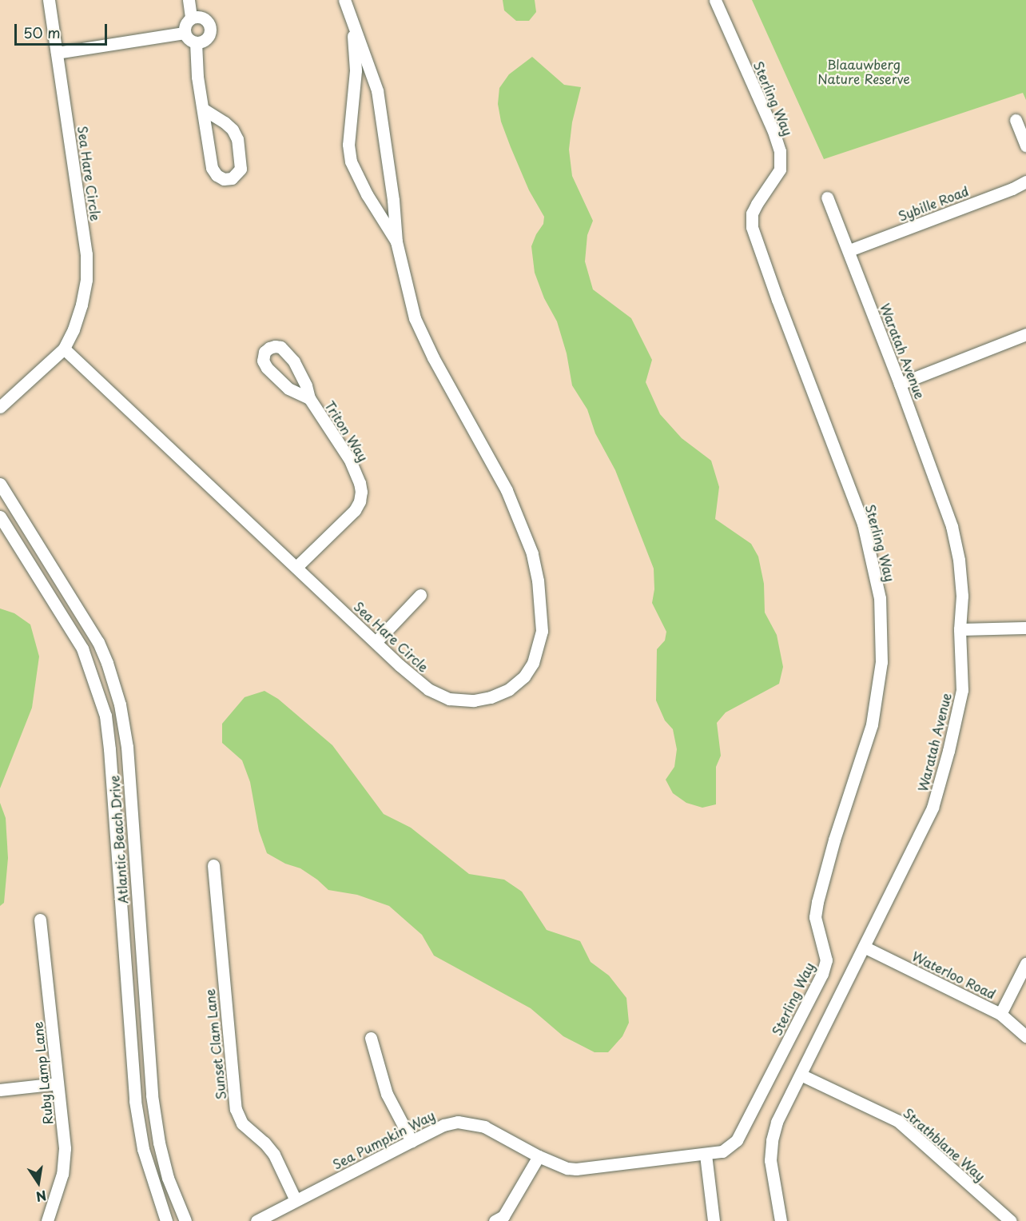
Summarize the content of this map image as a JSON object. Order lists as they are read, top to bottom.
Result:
{
  "streets": {
    "street": [
      "Sterling Way",
      "Sea Hare Circle",
      "Sybille Road",
      "Waratah Avenue",
      "Triton Way",
      "Atlantic Beach Drive",
      "Waterloo Road",
      "Sunset Clam Lane",
      "Ruby Lamp Lane",
      "Sea Pumpkin Way",
      "Strathblane Way"
    ]
  },
  "crossings": [
    ["Sterling Way", "Sea Pumpkin Way"],
    ["Sea Hare Circle", "Triton Way"],
    ["Sybille Road", "Waratah Avenue"],
    ["Waratah Avenue", "Waterloo Road"],
    ["Waratah Avenue", "Strathblane Way"],
    ["Sunset Clam Lane", "Sea Pumpkin Way"]
  ],
  "parks": ["Blaauwberg Nature Reserve"],
  "scale_bar": "50 m",
  "north": "bottom"
}
